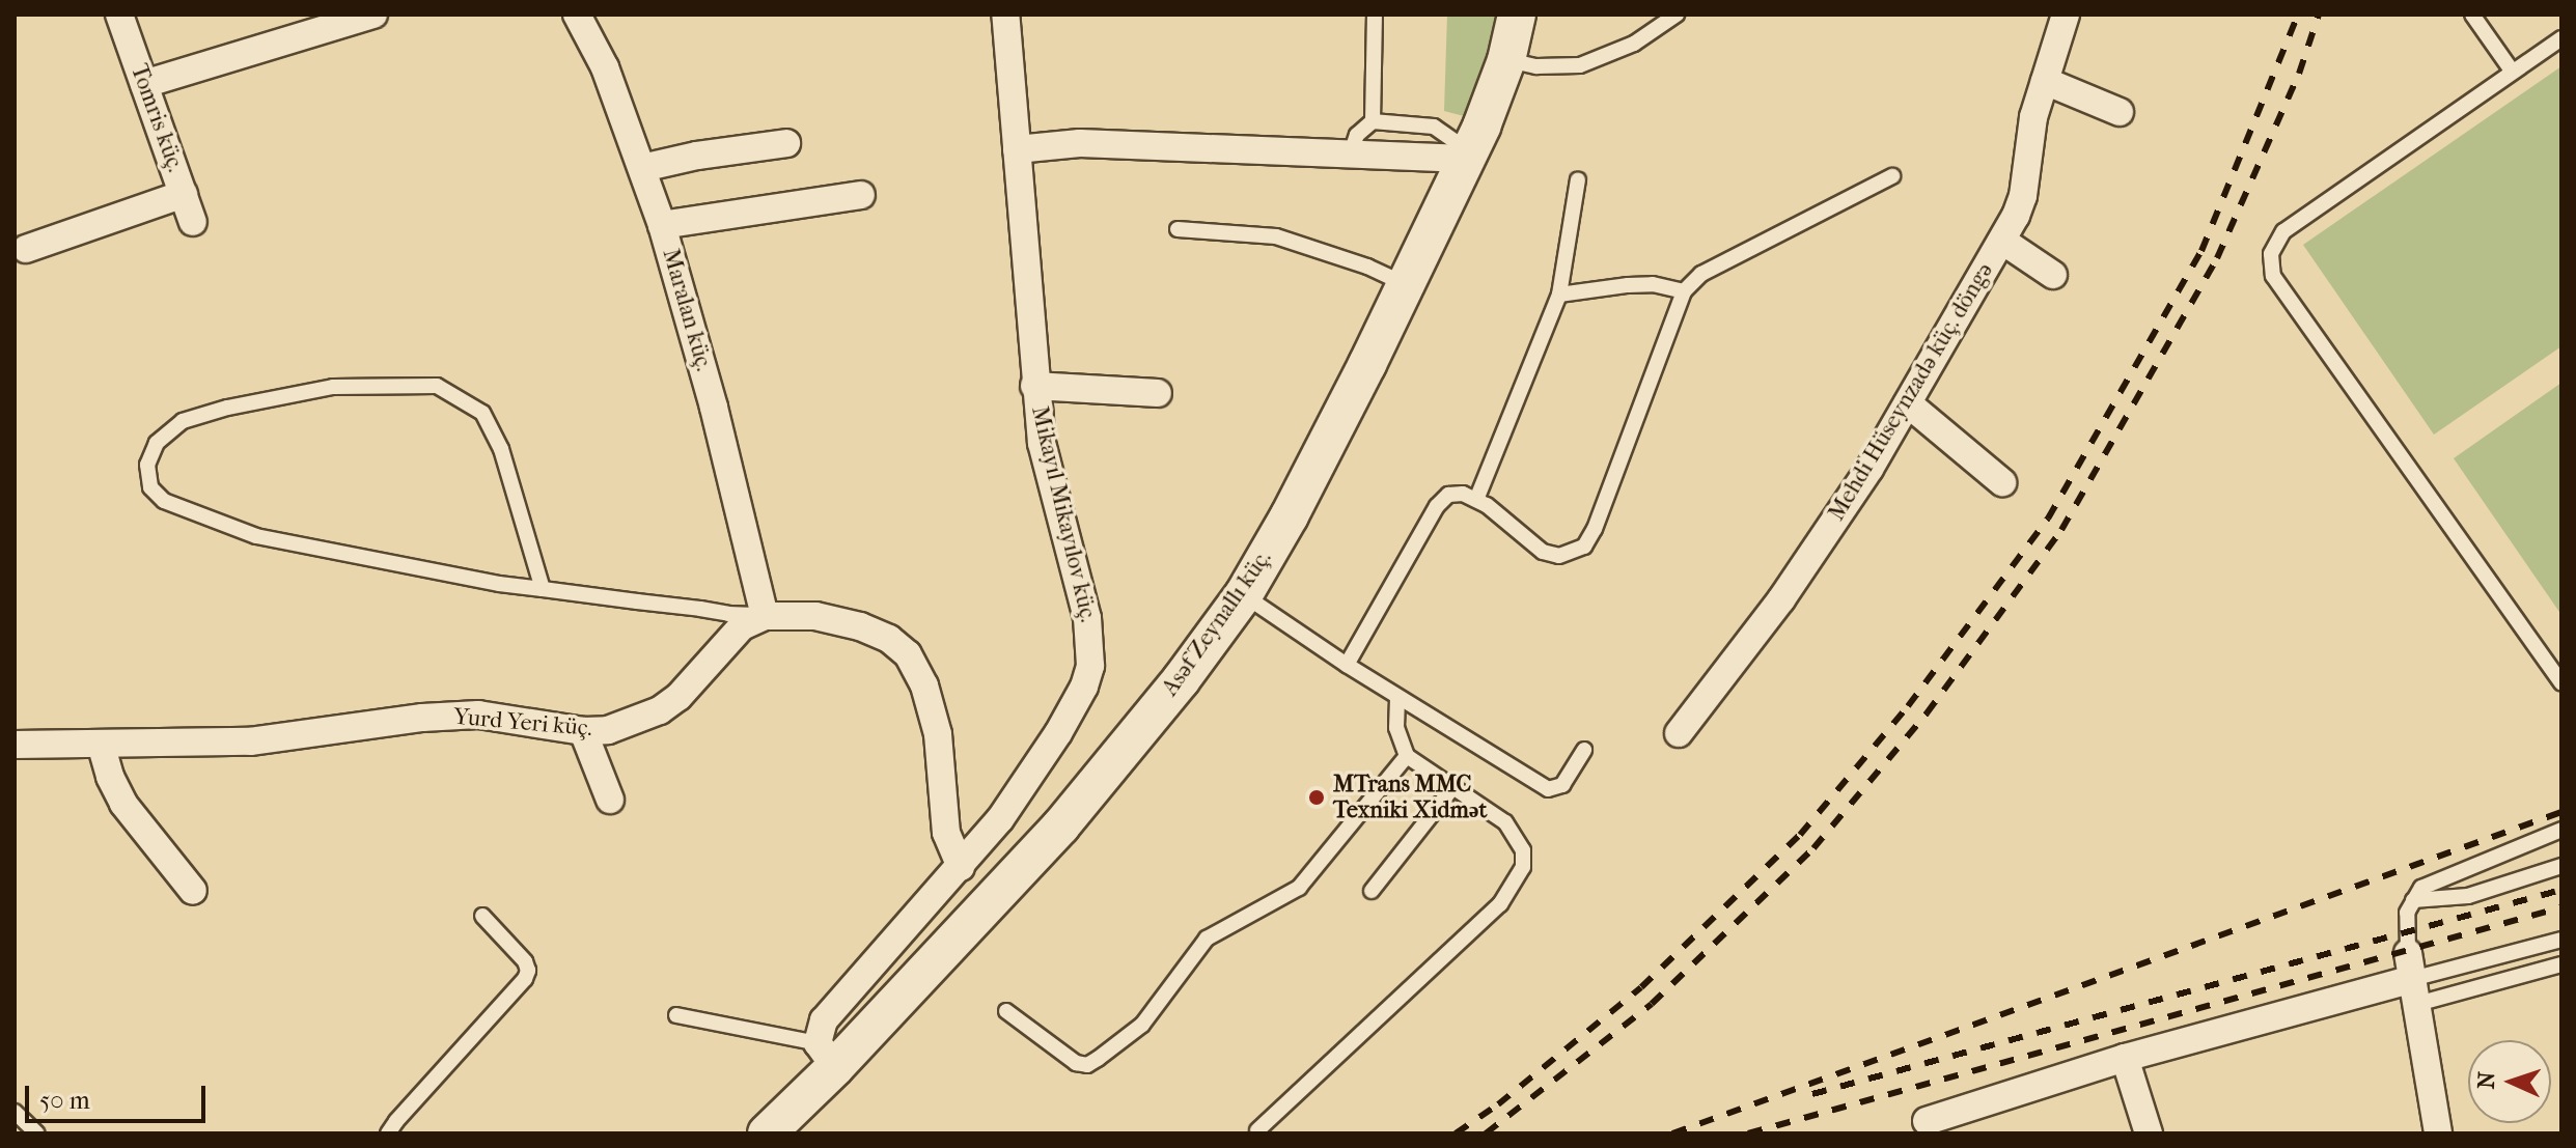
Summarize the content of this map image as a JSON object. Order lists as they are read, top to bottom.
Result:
{
  "streets": {
    "main road": ["Asəf Zeynallı küç."],
    "street": [
      "Tomris küç.",
      "Maralan küç.",
      "Mehdi Hüseynzadə küç. döngə",
      "Mikayıl Mikayılov küç.",
      "Yurd Yeri küç."
    ]
  },
  "crossings": [
    ["Maralan küç.", "Yurd Yeri küç."],
    ["Mikayıl Mikayılov küç.", "Asəf Zeynallı küç."]
  ],
  "places": ["MTrans MMC Texniki Xidmət"],
  "scale_bar": "50 m",
  "north": "left"
}
